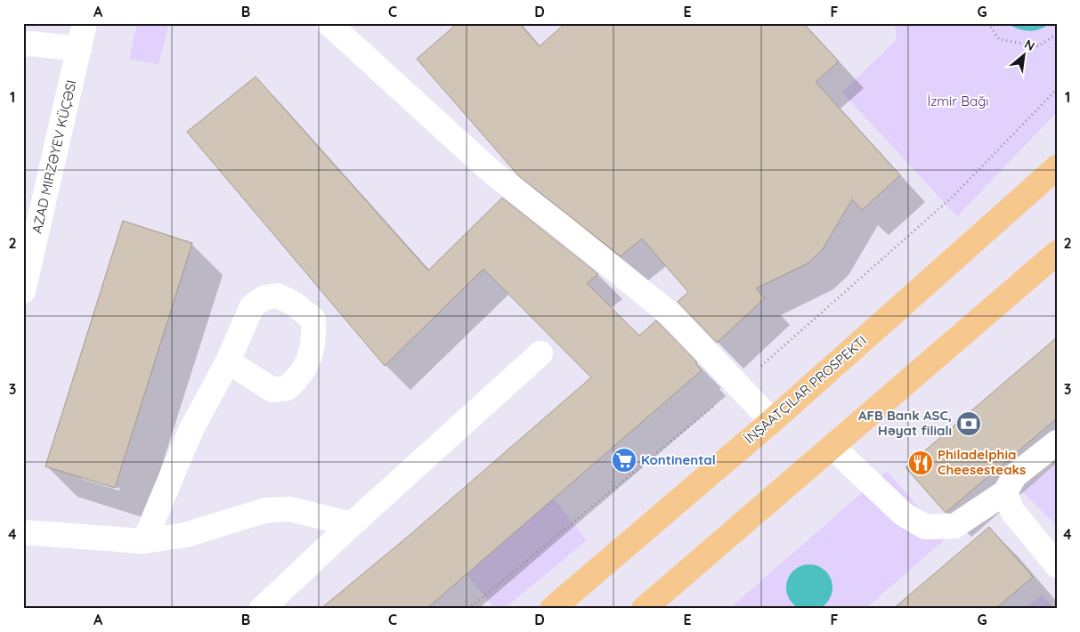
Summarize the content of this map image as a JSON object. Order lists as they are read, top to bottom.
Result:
{
  "streets": {
    "street": ["AZAD MIRZƏYEV KÜÇƏSI"]
  },
  "parks": ["İzmir Bağı"],
  "places": {
    "bank": ["AFB Bank ASC, Həyat filialı"],
    "supermarket": ["Kontinental"],
    "restaurant": ["Philadelphia Cheesesteaks"]
  },
  "north": "top right",
  "grid": {
    "columns": [
      "A",
      "B",
      "C",
      "D",
      "E",
      "F",
      "G"
    ],
    "rows": [
      "1",
      "2",
      "3",
      "4"
    ]
  }
}
